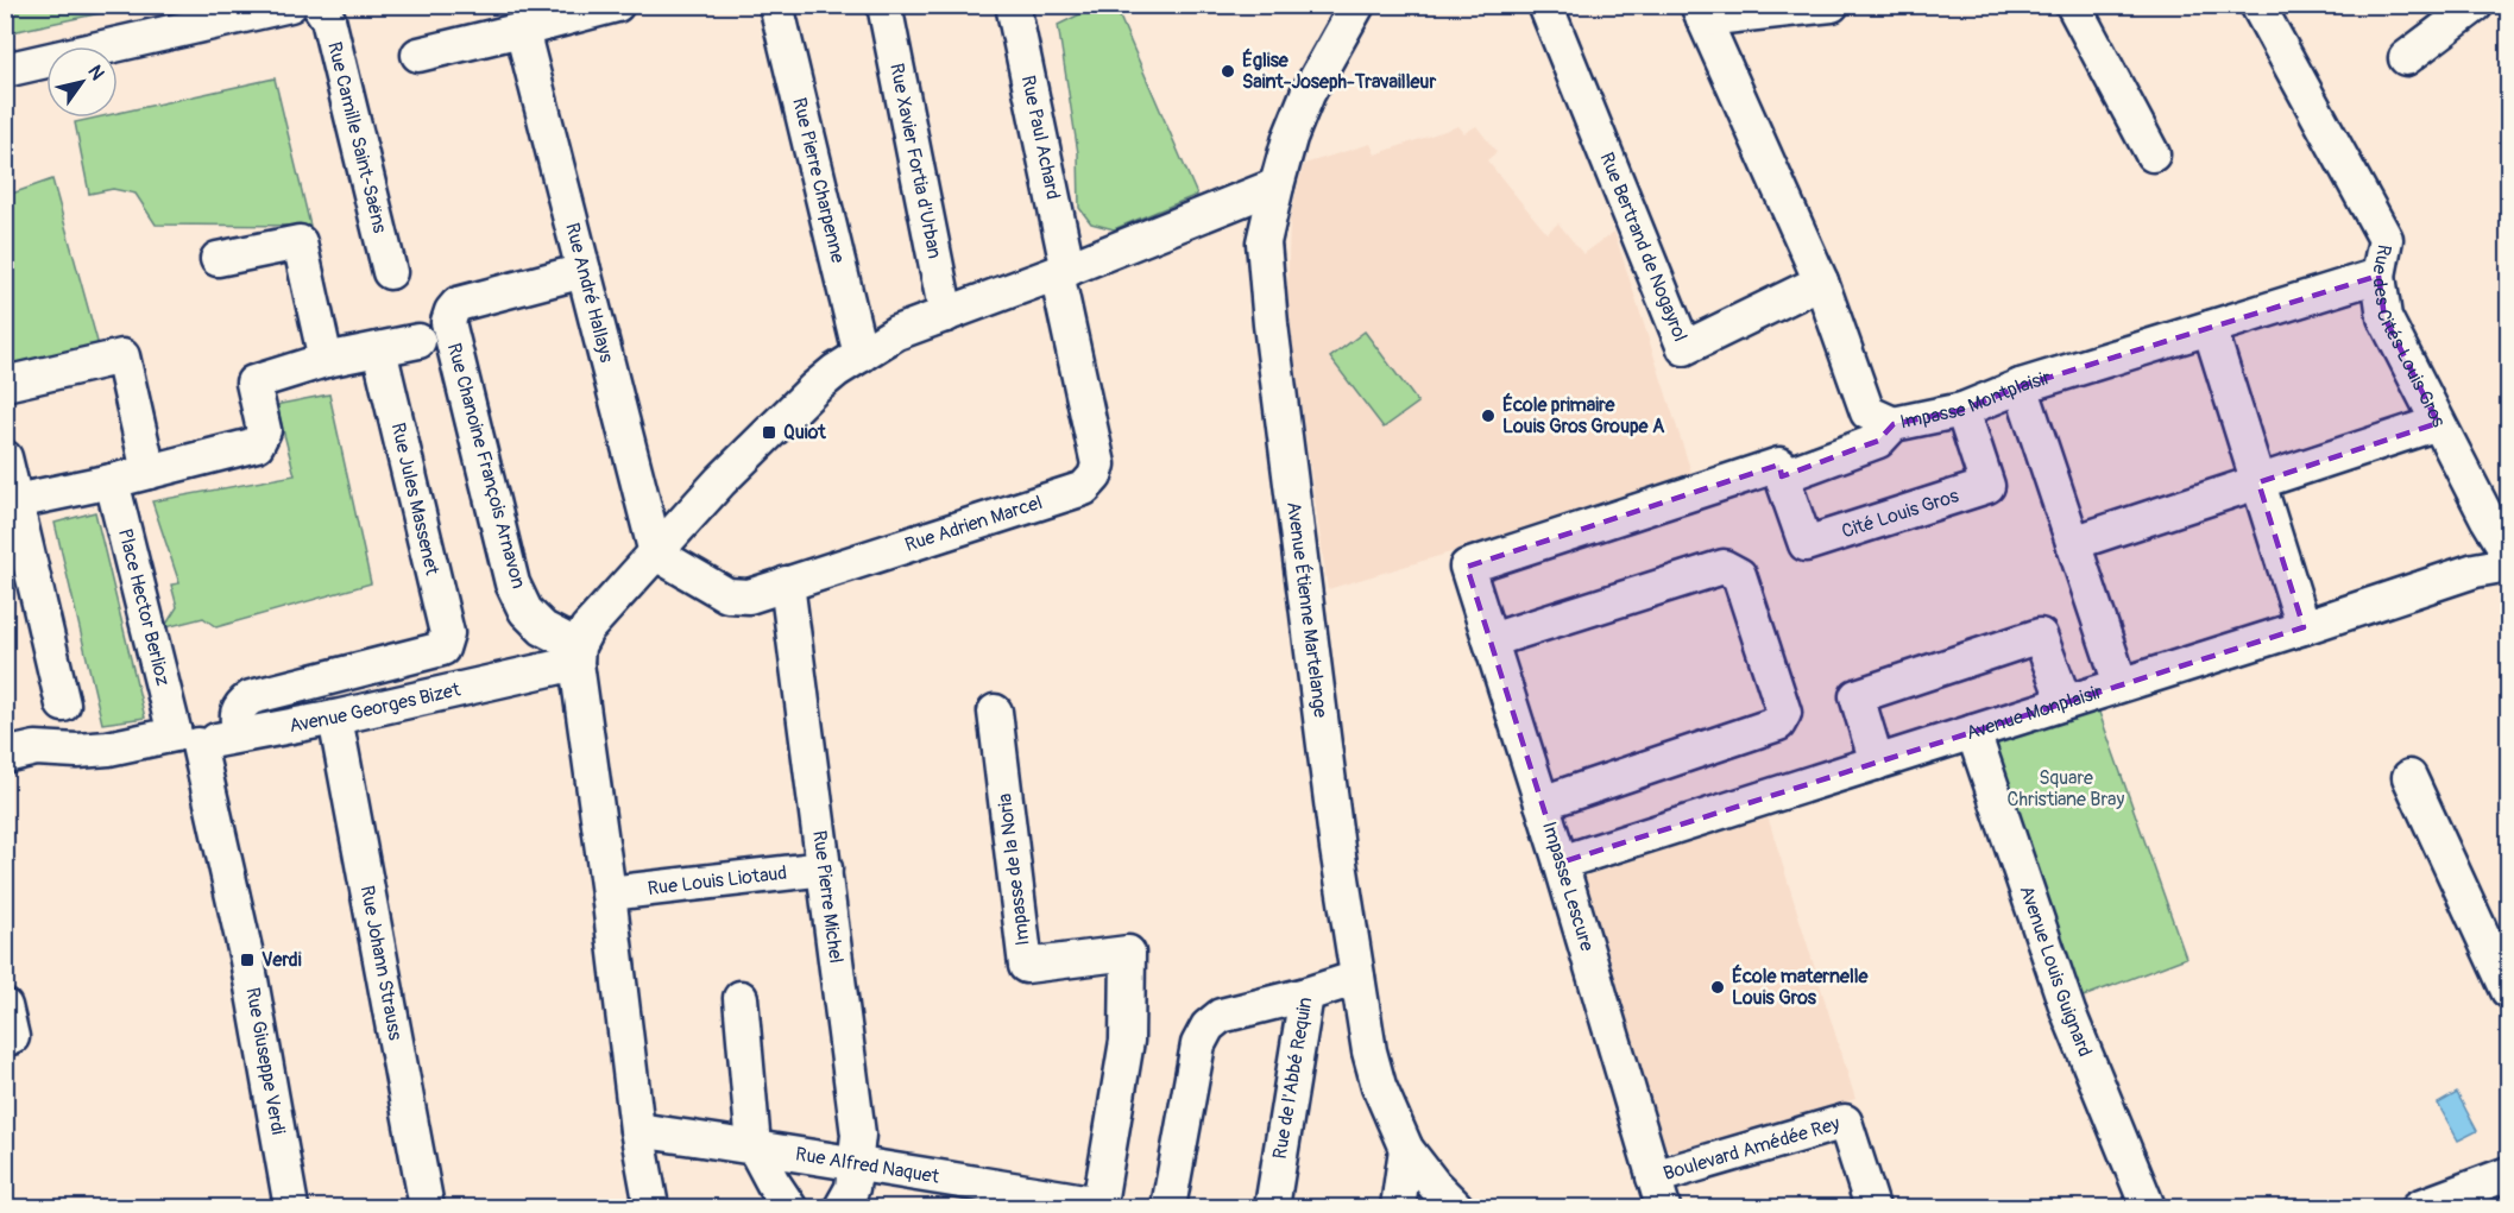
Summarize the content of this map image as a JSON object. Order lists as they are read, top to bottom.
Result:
{
  "streets": {
    "street": [
      "Rue Camille Saint-Saëns",
      "Rue Paul Achard",
      "Rue Xavier Fortia d'Urban",
      "Rue Pierre Charpenne",
      "Rue Bertrand de Nogayrol",
      "Rue André Hallays",
      "Rue des Cités Louis Gros",
      "Impasse Montplaisir",
      "Rue Chanoine François Arnavon",
      "Rue Jules Massenet",
      "Cité Louis Gros",
      "Rue Adrien Marcel",
      "Place Hector Berlioz",
      "Avenue Étienne Martelange",
      "Avenue Georges Bizet",
      "Avenue Monplaisir",
      "Impasse de la Noria",
      "Rue Louis Liotaud",
      "Impasse Lescure",
      "Rue Pierre Michel",
      "Rue Johann Strauss",
      "Avenue Louis Guignard",
      "Rue Giuseppe Verdi",
      "Rue de l'Abbé Requin",
      "Boulevard Amédée Rey",
      "Rue Alfred Naquet"
    ]
  },
  "crossings": [
    ["Rue Paul Achard", "Rue Adrien Marcel"],
    ["Rue André Hallays", "Rue Chanoine François Arnavon"],
    ["Rue André Hallays", "Rue Adrien Marcel"],
    ["Rue des Cités Louis Gros", "Impasse Montplaisir"],
    ["Impasse Montplaisir", "Cité Louis Gros"],
    ["Impasse Montplaisir", "Impasse Lescure"],
    ["Rue Chanoine François Arnavon", "Avenue Georges Bizet"],
    ["Rue Jules Massenet", "Avenue Georges Bizet"],
    ["Cité Louis Gros", "Impasse Lescure"],
    ["Rue Adrien Marcel", "Rue Pierre Michel"],
    ["Place Hector Berlioz", "Avenue Georges Bizet"],
    ["Place Hector Berlioz", "Rue Giuseppe Verdi"],
    ["Avenue Georges Bizet", "Rue Johann Strauss"],
    ["Avenue Georges Bizet", "Rue Giuseppe Verdi"],
    ["Avenue Monplaisir", "Impasse Lescure"],
    ["Avenue Monplaisir", "Avenue Louis Guignard"],
    ["Impasse de la Noria", "Rue Alfred Naquet"],
    ["Rue Louis Liotaud", "Rue Pierre Michel"],
    ["Impasse Lescure", "Boulevard Amédée Rey"],
    ["Rue Pierre Michel", "Rue Alfred Naquet"]
  ],
  "parks": ["Square Christiane Bray"],
  "places": {
    "other": ["Église Saint-Joseph-Travailleur", "École primaire Louis Gros Groupe A", "École maternelle Louis Gros"],
    "transit": ["Quiot", "Verdi"]
  },
  "north": "top right"
}
